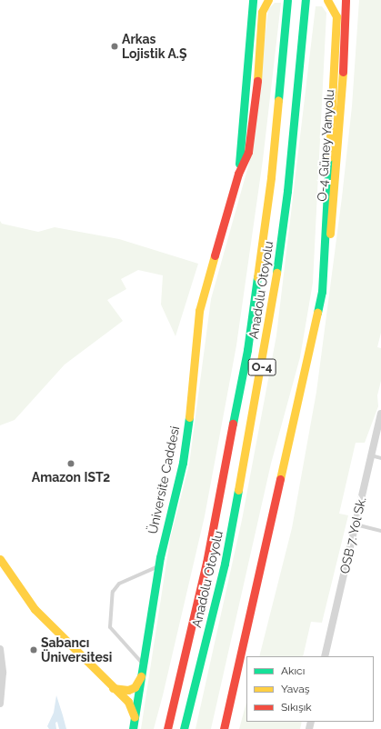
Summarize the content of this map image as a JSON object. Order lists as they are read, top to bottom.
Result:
{
  "streets": {
    "main road": [
      "O-4 Güney Yanyolu",
      "Anadolu Otoyolu",
      "O-4",
      "Üniversite Caddesi"
    ],
    "street": ["OSB 7. Yol Sk."]
  },
  "places": ["Arkas Lojistik A.Ş", "Amazon IST2", "Sabancı Üniversitesi"],
  "legend": ["Akıcı", "Yavaş", "Sıkışık"]
}
